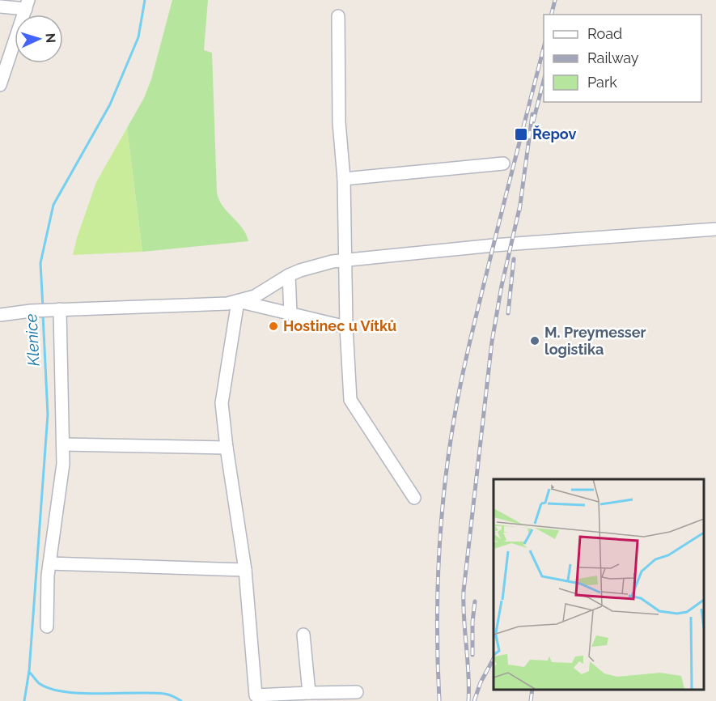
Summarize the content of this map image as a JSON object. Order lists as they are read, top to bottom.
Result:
{
  "water": ["Klenice"],
  "places": {
    "transit": ["Řepov"],
    "other": ["Hostinec u Vítků", "M. Preymesser logistika"]
  },
  "legend": ["Road", "Railway", "Park"],
  "north": "right"
}
